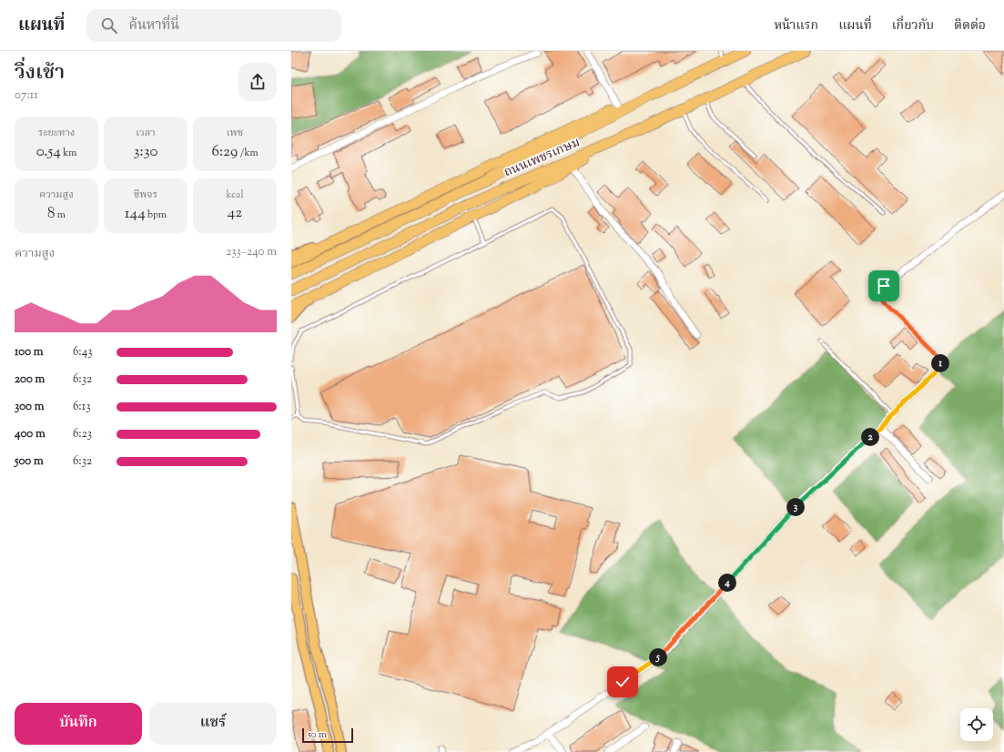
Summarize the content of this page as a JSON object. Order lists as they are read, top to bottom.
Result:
{
  "streets": {
    "highway": ["ถนนเพชรเกษม"]
  },
  "scale_bar": "50 m",
  "page": {
    "header": "แผนที่",
    "search": "ค้นหาที่นี่",
    "nav": [
      "หน้าแรก",
      "แผนที่",
      "เกี่ยวกับ",
      "ติดต่อ"
    ],
    "heading": ["วิ่งเช้า", "07:11"],
    "stats": [
      ["ระยะทาง", "0.54 km"],
      ["เวลา", "3:30"],
      ["เพซ", "6:29 /km"],
      ["ความสูง", "8 m"],
      ["ชีพจร", "144 bpm"],
      ["kcal", "42"]
    ],
    "chart": ["ความสูง", "233–240 m"],
    "list": [
      {
        "name": "100 m",
        "note": "6:43"
      },
      {
        "name": "200 m",
        "note": "6:32"
      },
      {
        "name": "300 m",
        "note": "6:13"
      },
      {
        "name": "400 m",
        "note": "6:23"
      },
      {
        "name": "500 m",
        "note": "6:32"
      }
    ],
    "pins": [
      "1",
      "2",
      "3",
      "4",
      "5"
    ],
    "buttons": ["บันทึก", "แชร์"],
    "scale": "50 m"
  }
}
